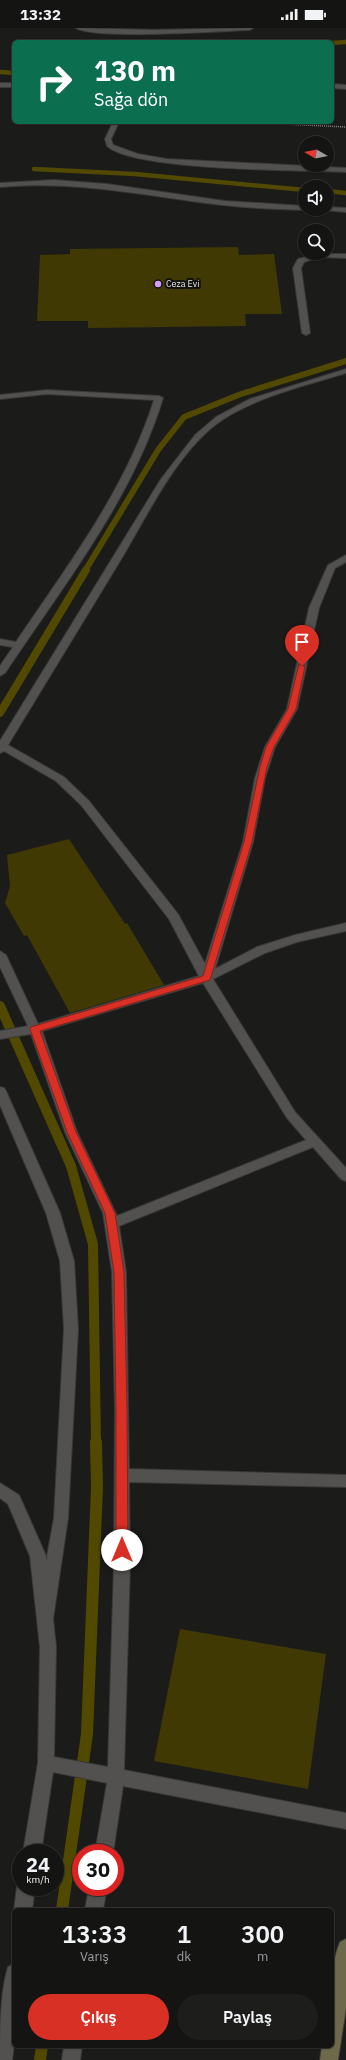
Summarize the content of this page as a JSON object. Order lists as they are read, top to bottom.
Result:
{
  "places": ["Ceza Evi"],
  "north": "left",
  "page": {
    "status": "13:32",
    "turn": ["130 m", "Sağa dön"],
    "speed": "24 km/h",
    "limit": "30",
    "eta": [
      "13:33",
      "Varış",
      "1",
      "dk",
      "300",
      "m"
    ],
    "buttons": ["Çıkış", "Paylaş"]
  }
}
